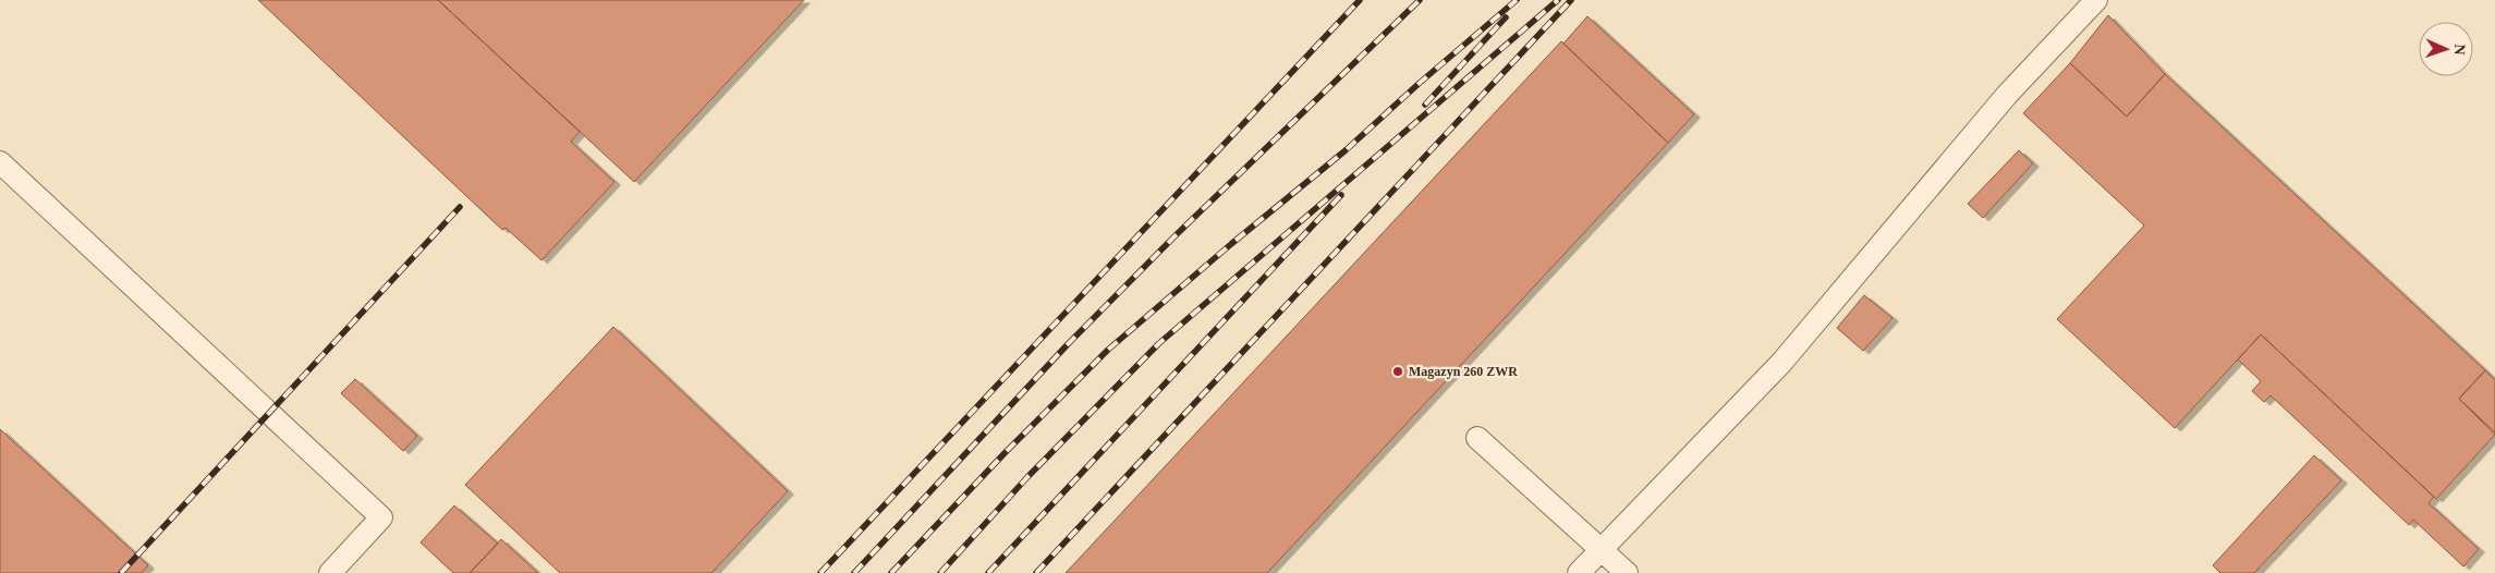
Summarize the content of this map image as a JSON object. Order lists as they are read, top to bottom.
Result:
{
  "places": ["Magazyn 260 ZWR"],
  "north": "right"
}
